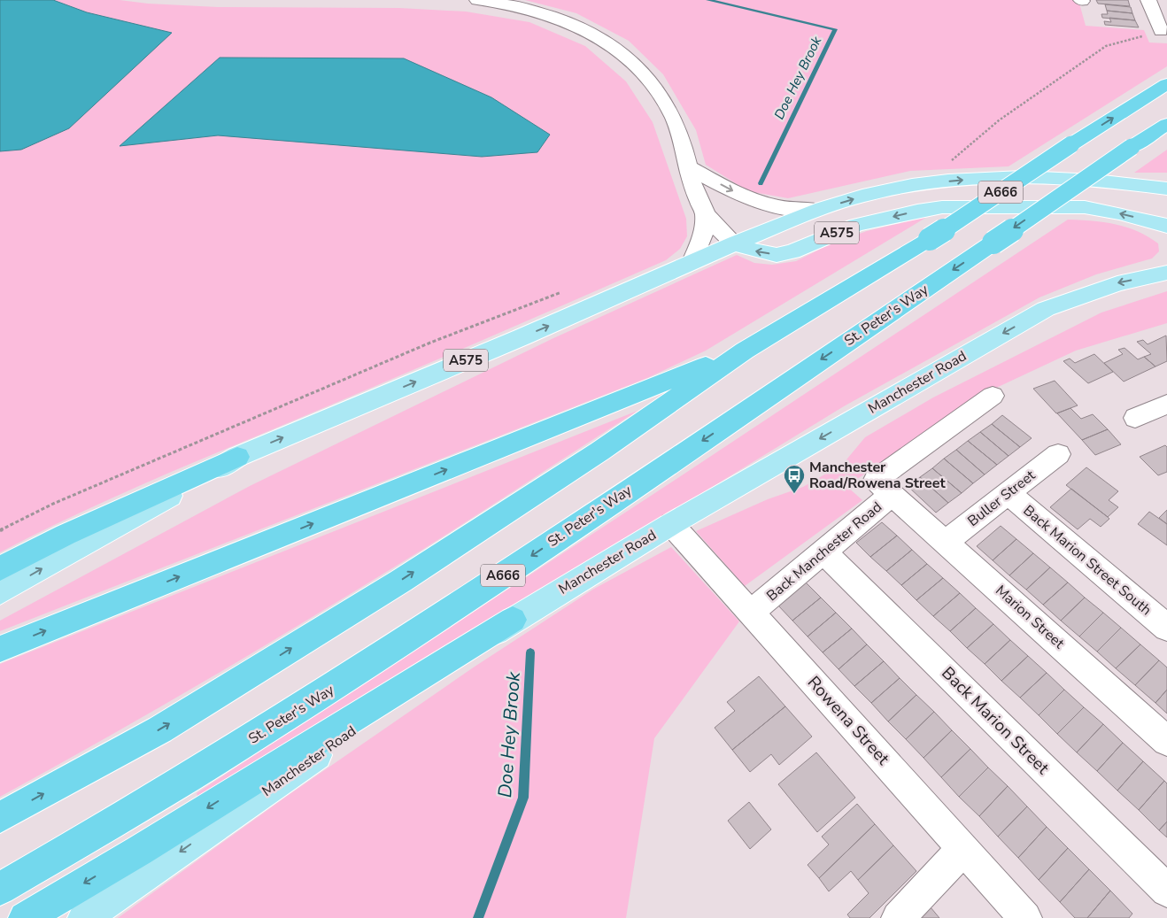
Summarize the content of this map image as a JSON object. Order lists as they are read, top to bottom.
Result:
{
  "streets": {
    "highway": ["A666", "St. Peter's Way"],
    "main road": ["A575", "Manchester Road"],
    "street": [
      "Buller Street",
      "Back Manchester Road",
      "Back Marion Street South",
      "Marion Street",
      "Rowena Street",
      "Back Marion Street"
    ]
  },
  "crossings": [
    ["Manchester Road", "Rowena Street"],
    ["Buller Street", "Back Marion Street South"],
    ["Buller Street", "Marion Street"],
    ["Back Manchester Road", "Marion Street"],
    ["Back Manchester Road", "Rowena Street"],
    ["Back Manchester Road", "Back Marion Street"]
  ],
  "one_way": ["Manchester Road"],
  "water": ["Doe Hey Brook"],
  "places": {
    "bus stop": ["Manchester Road/Rowena Street"]
  }
}
